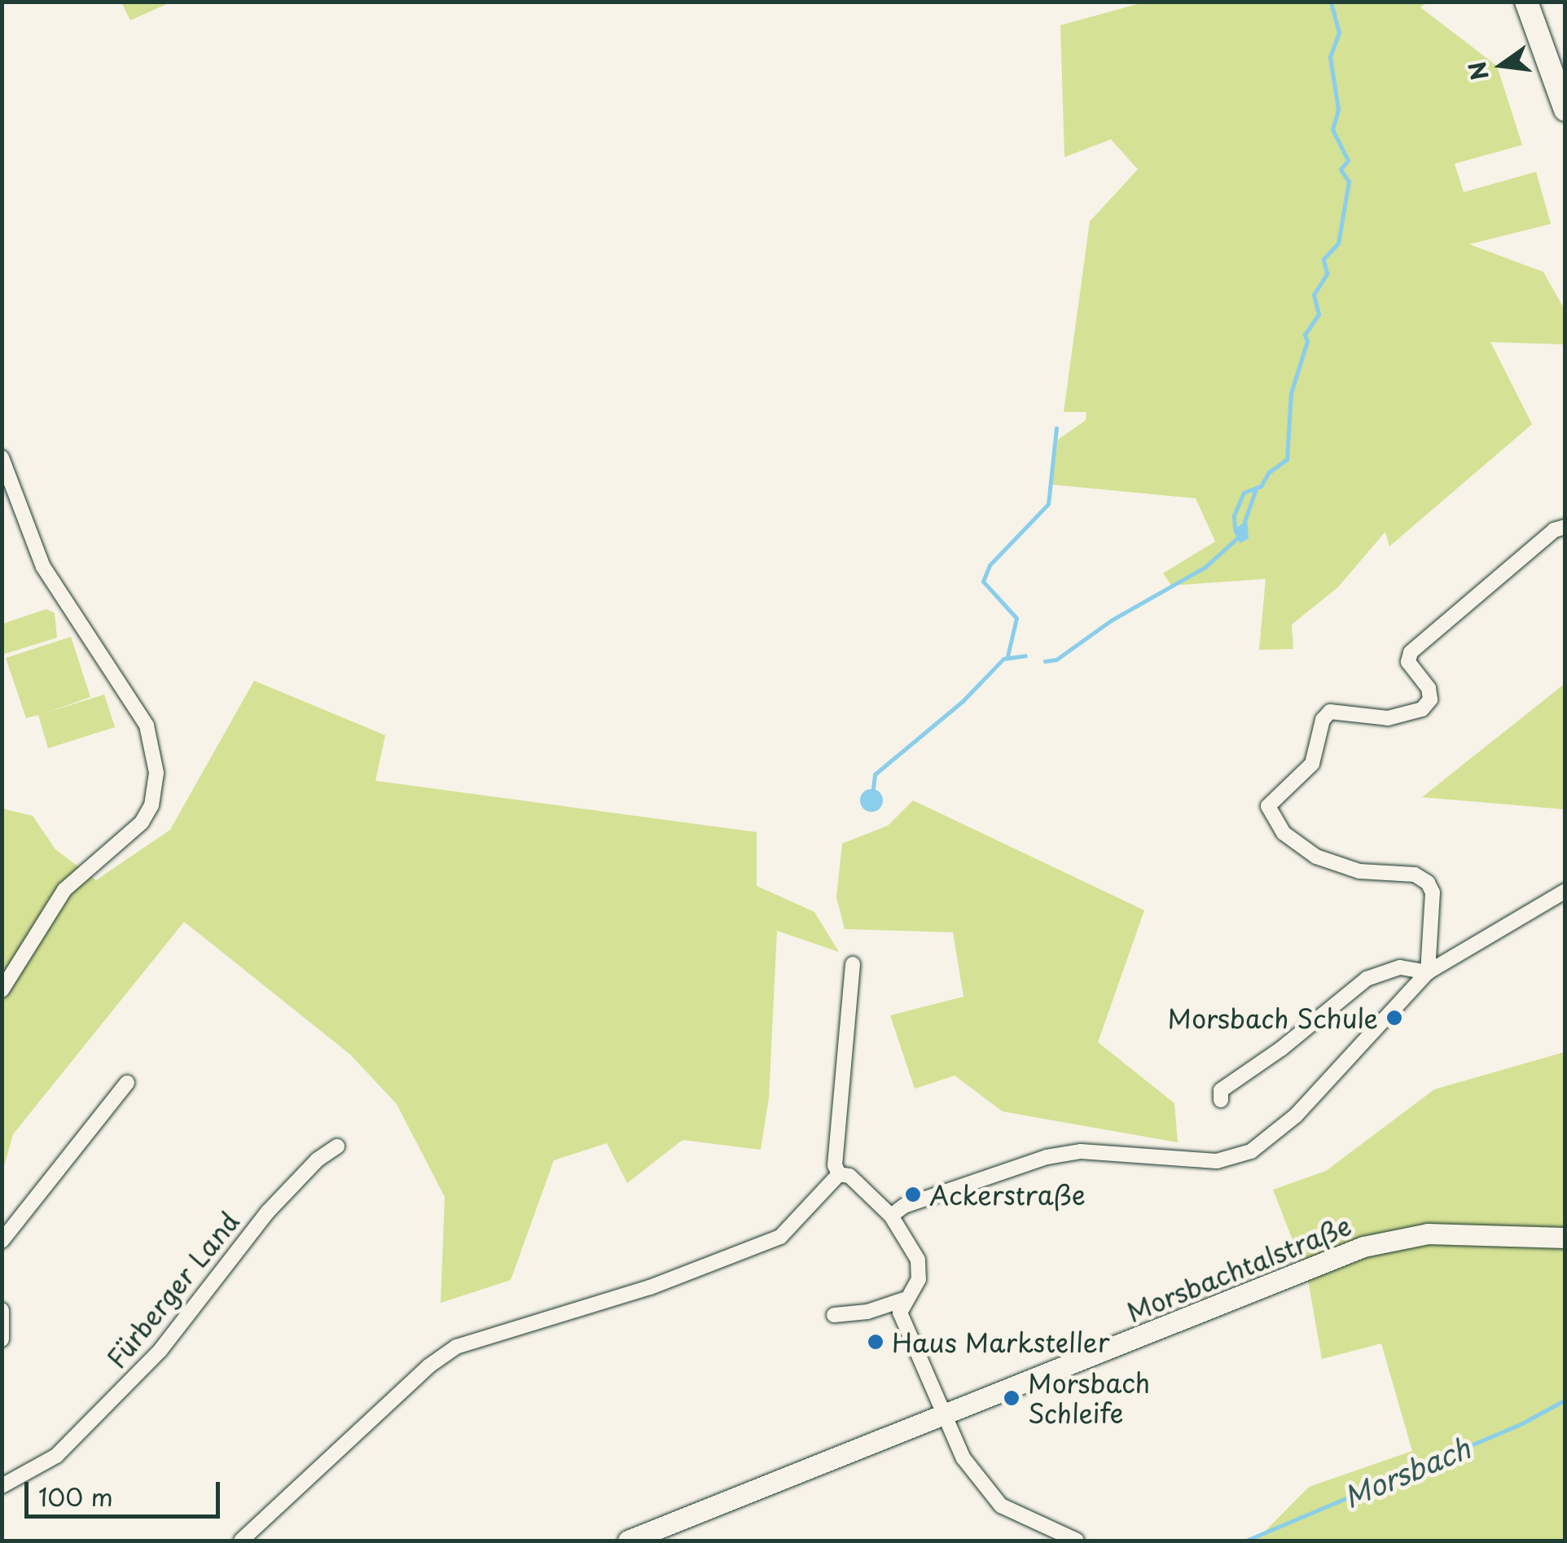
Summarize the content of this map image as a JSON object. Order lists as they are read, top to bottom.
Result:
{
  "streets": {
    "main road": ["Morsbachtalstraße"],
    "street": ["Fürberger Land"]
  },
  "water": ["Morsbach"],
  "places": [
    "Morsbach Schule",
    "Ackerstraße",
    "Haus Marksteller",
    "Morsbach Schleife"
  ],
  "scale_bar": "100 m",
  "north": "left"
}
